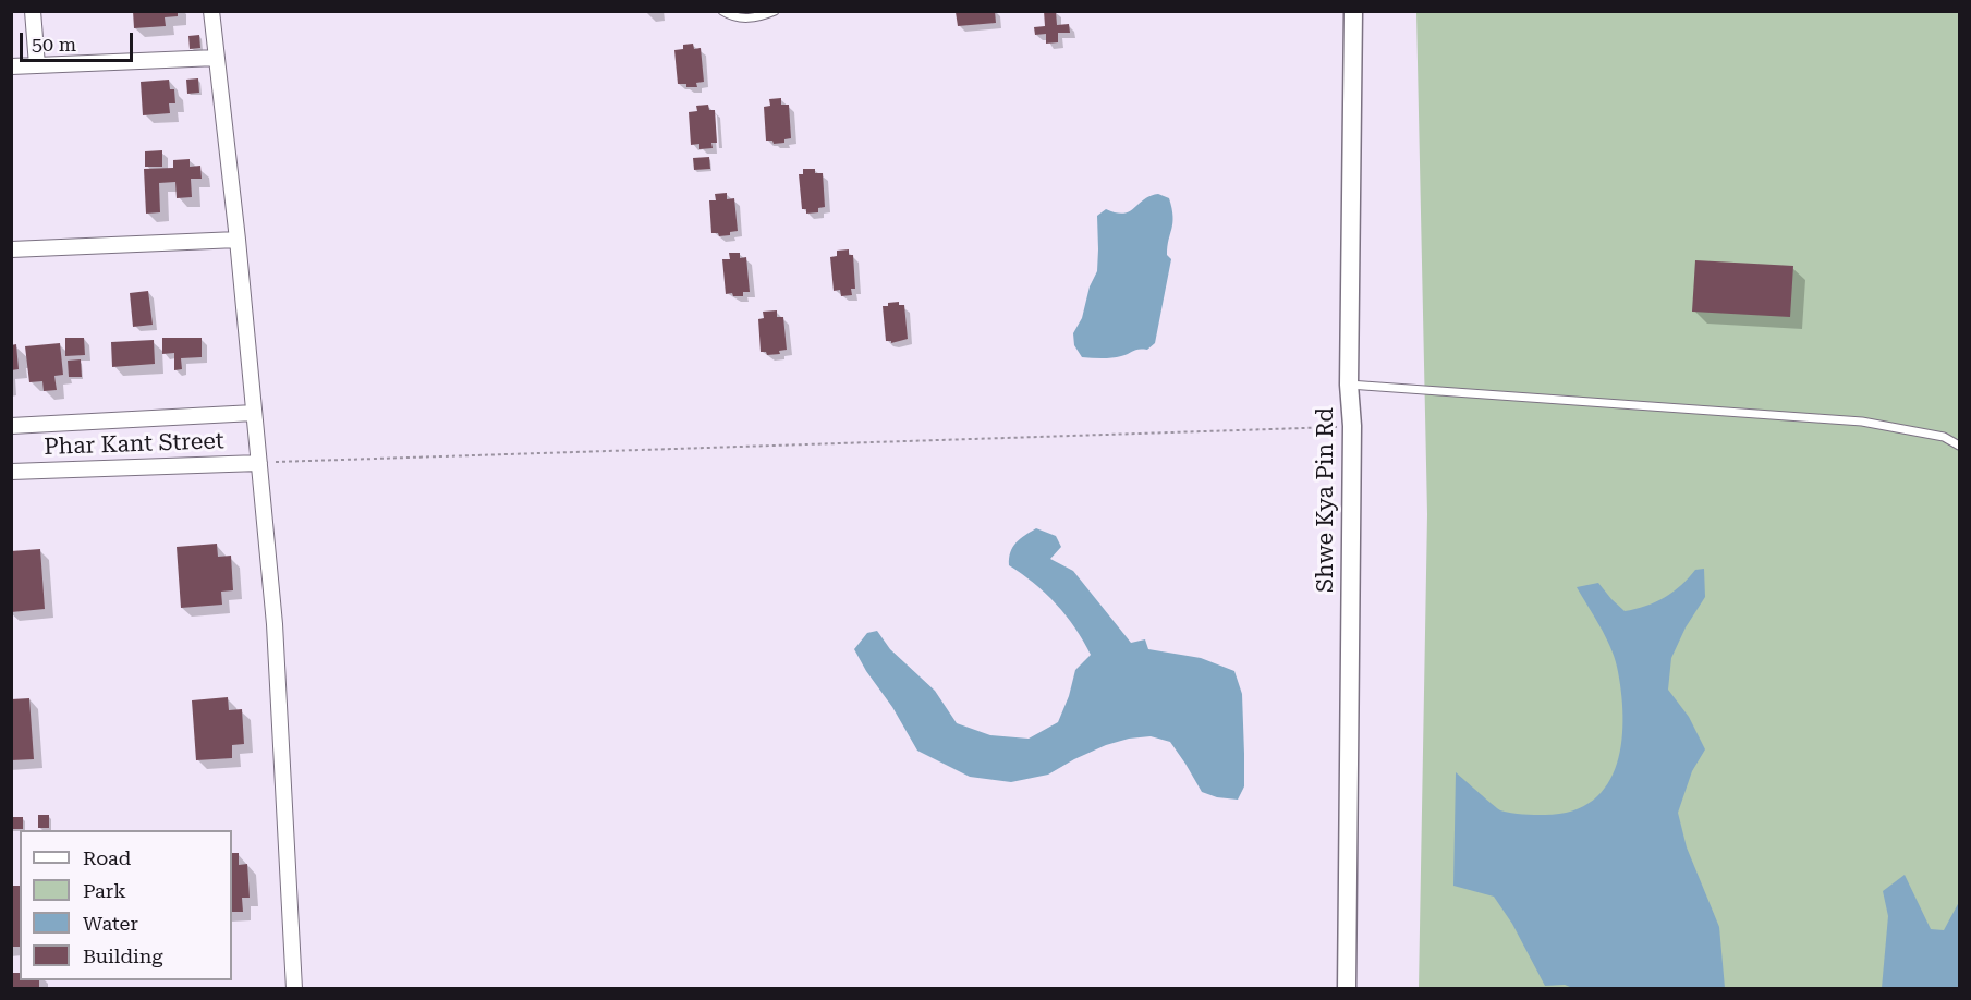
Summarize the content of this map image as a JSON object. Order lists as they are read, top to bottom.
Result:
{
  "streets": {
    "street": ["Phar Kant Street", "Shwe Kya Pin Rd"]
  },
  "legend": [
    "Road",
    "Park",
    "Water",
    "Building"
  ],
  "scale_bar": "50 m"
}
